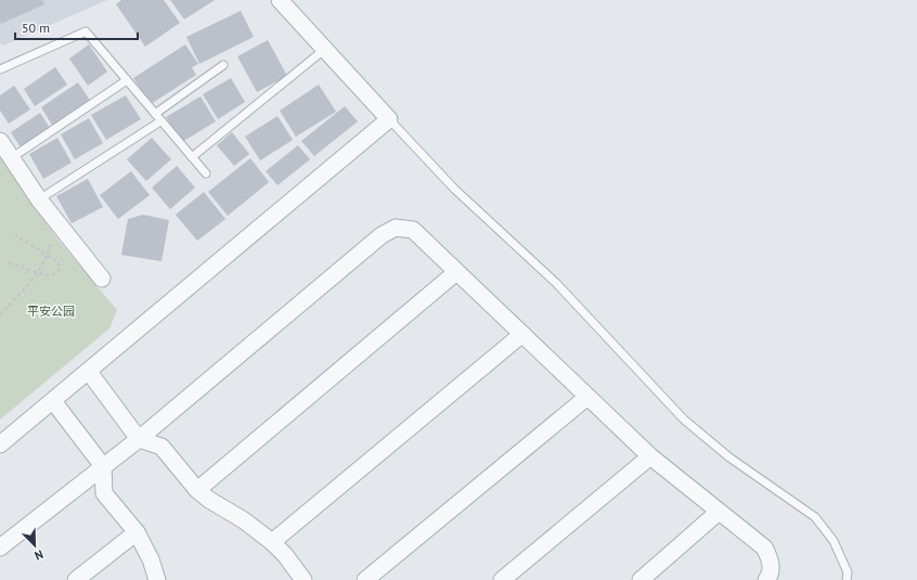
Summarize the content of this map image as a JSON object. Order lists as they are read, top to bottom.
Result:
{
  "parks": ["平安公园"],
  "scale_bar": "50 m",
  "north": "bottom right"
}
